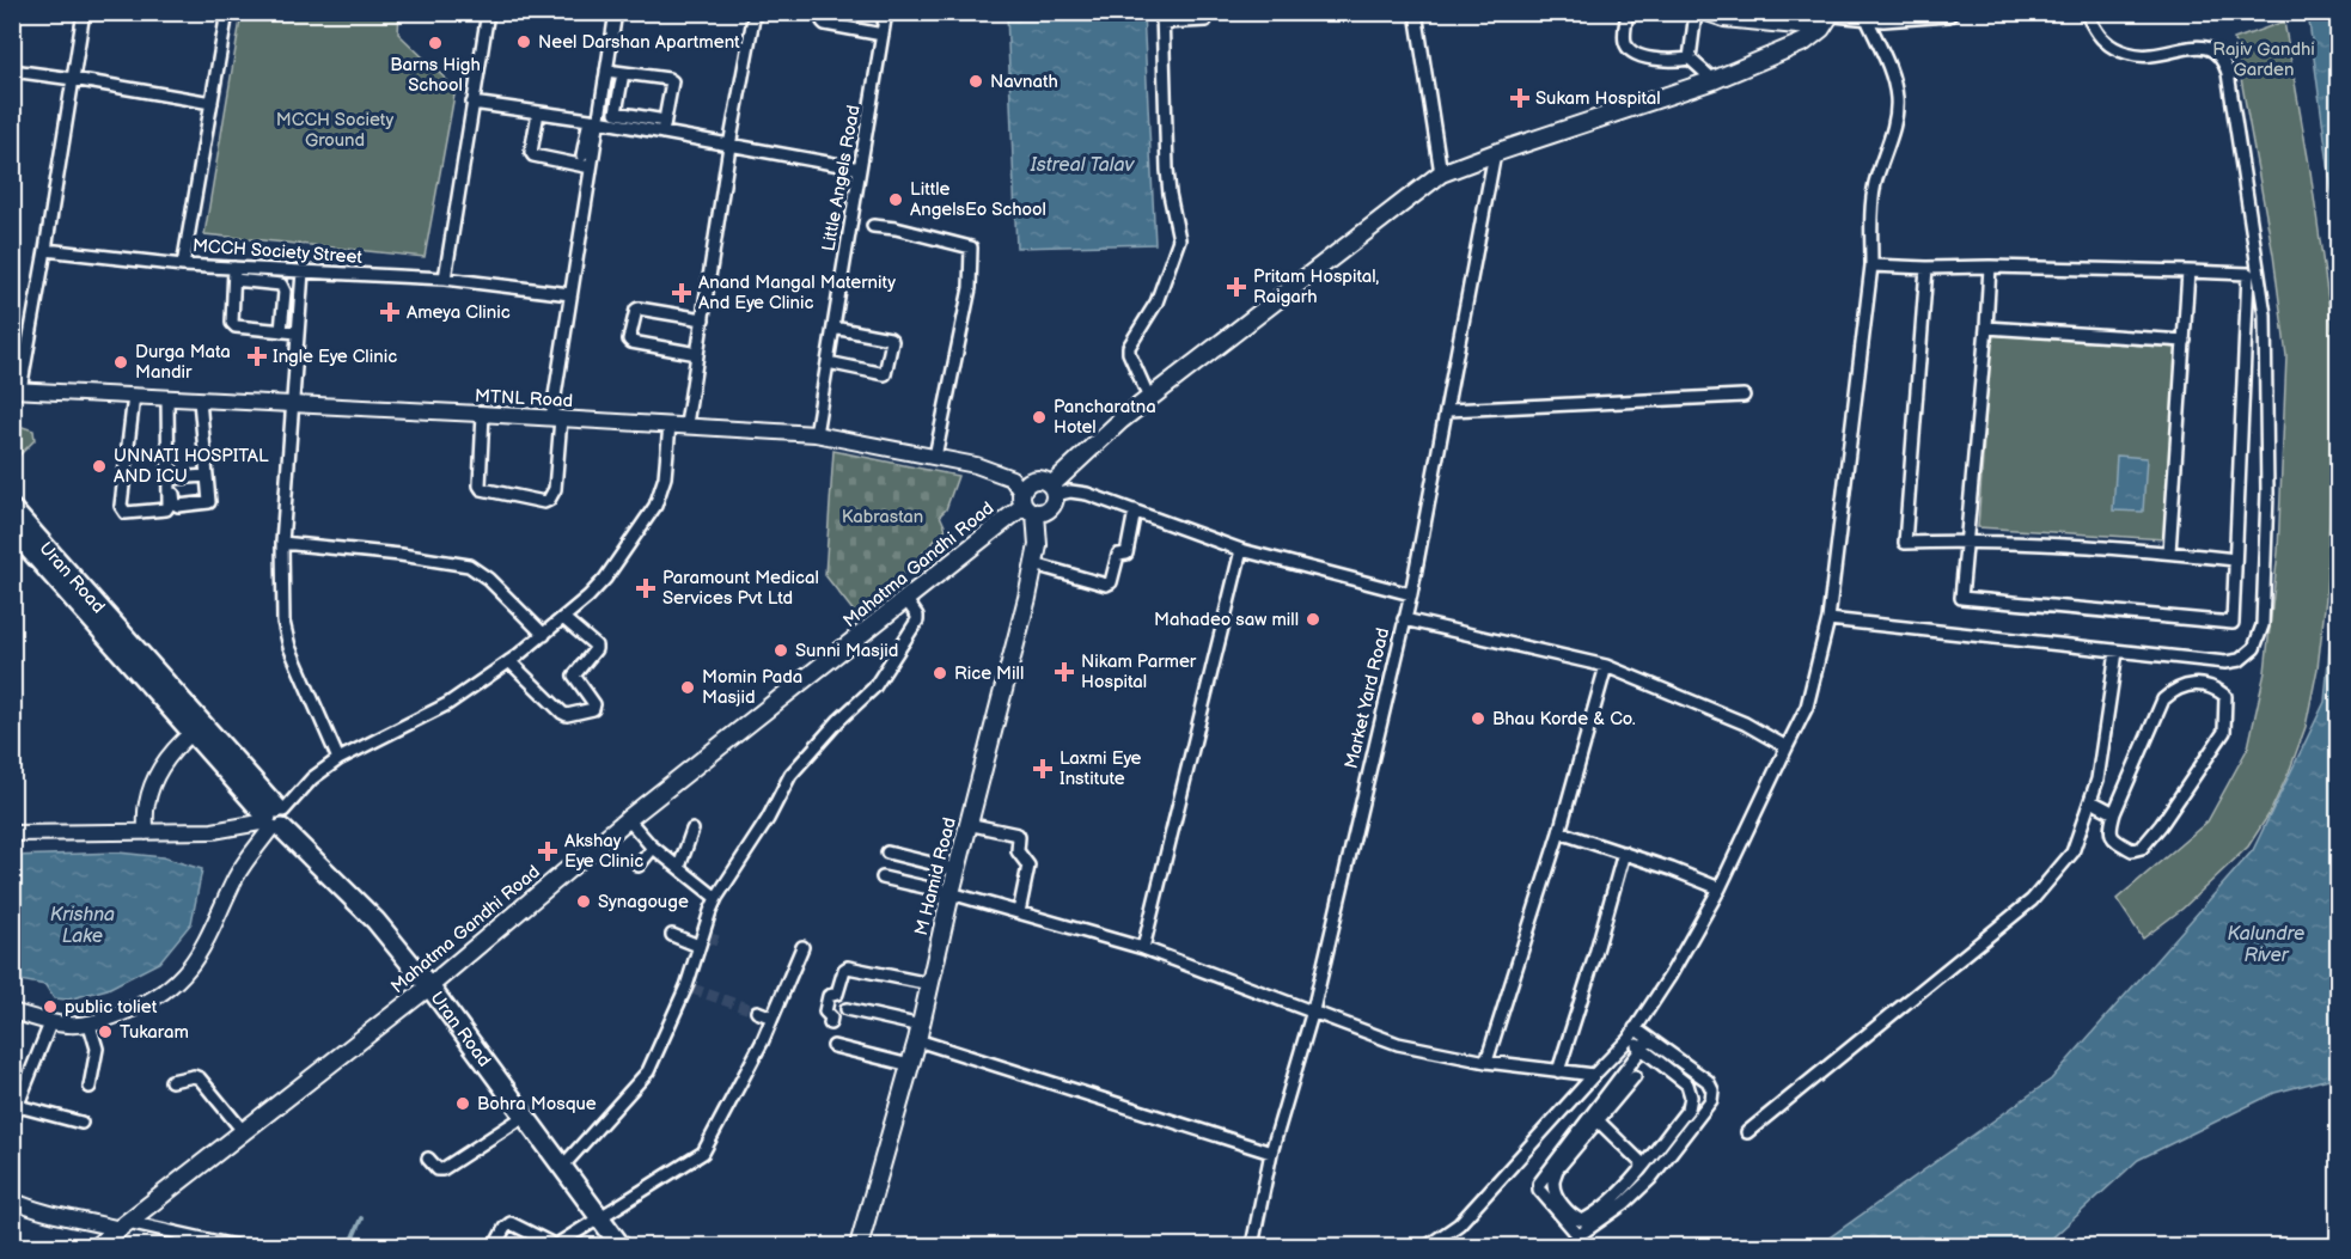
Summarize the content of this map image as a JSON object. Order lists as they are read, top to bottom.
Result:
{
  "streets": {
    "main road": ["Mahatma Gandhi Road", "Uran Road", "M Hamid Road"],
    "street": [
      "Little Angels Road",
      "MCCH Society Street",
      "MTNL Road",
      "Market Yard Road"
    ]
  },
  "crossings": [
    ["Little Angels Road", "MTNL Road"],
    ["MTNL Road", "Mahatma Gandhi Road"],
    ["MTNL Road", "M Hamid Road"],
    ["Mahatma Gandhi Road", "Uran Road"],
    ["Mahatma Gandhi Road", "M Hamid Road"]
  ],
  "water": ["Istreal Talav", "Krishna Lake", "Kalundre River"],
  "parks": ["Rajiv Gandhi Garden", "MCCH Society Ground", "Kabrastan"],
  "places": {
    "other": [
      "Neel Darshan Apartment",
      "Barns High School",
      "Navnath",
      "Little AngelsEo School",
      "Durga Mata Mandir",
      "Pancharatna Hotel",
      "UNNATI HOSPITAL AND ICU",
      "Mahadeo saw mill",
      "Sunni Masjid",
      "Rice Mill",
      "Momin Pada Masjid",
      "Bhau Korde & Co.",
      "Synagouge",
      "public toliet",
      "Tukaram",
      "Bohra Mosque"
    ],
    "health": [
      "Sukam Hospital",
      "Pritam Hospital, Raigarh",
      "Anand Mangal Maternity And Eye Clinic",
      "Ameya Clinic",
      "Ingle Eye Clinic",
      "Paramount Medical Services Pvt Ltd",
      "Nikam Parmer Hospital",
      "Laxmi Eye Institute",
      "Akshay Eye Clinic"
    ]
  }
}
